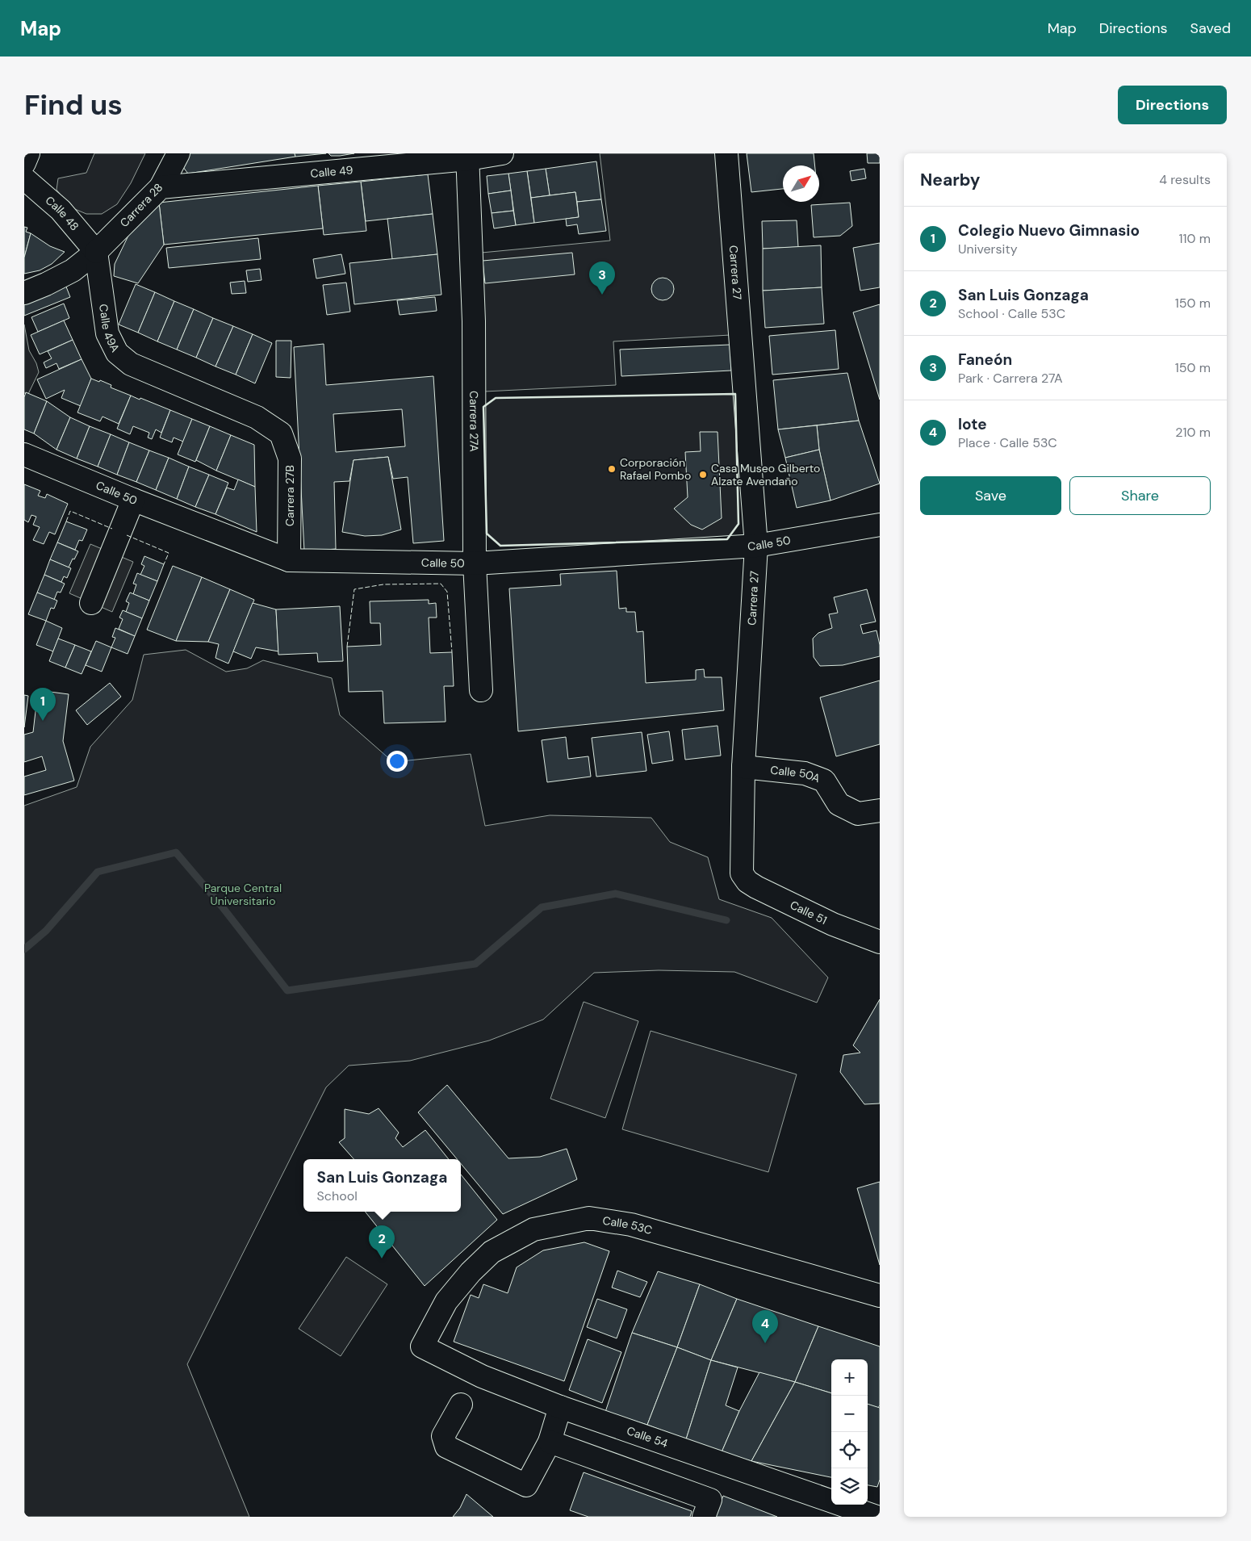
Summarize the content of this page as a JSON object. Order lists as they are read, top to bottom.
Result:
{
  "streets": {
    "street": [
      "Calle 49",
      "Carrera 28",
      "Calle 48",
      "Carrera 27",
      "Calle 49A",
      "Carrera 27A",
      "Calle 50",
      "Carrera 27B",
      "Calle 50A",
      "Calle 51",
      "Calle 53C",
      "Calle 54"
    ]
  },
  "crossings": [
    ["Calle 49", "Carrera 28"],
    ["Calle 49", "Carrera 27A"],
    ["Carrera 28", "Calle 48"],
    ["Carrera 28", "Calle 49A"],
    ["Calle 48", "Calle 49A"],
    ["Carrera 27", "Calle 50"],
    ["Carrera 27", "Calle 50A"],
    ["Carrera 27", "Calle 51"],
    ["Calle 49A", "Carrera 27B"],
    ["Carrera 27A", "Calle 50"],
    ["Calle 50", "Carrera 27B"],
    ["Calle 53C", "Calle 54"]
  ],
  "parks": ["Parque Central Universitario"],
  "places": ["Corporación Rafael Pombo", "Casa Museo Gilberto Alzate Avendaño"],
  "north": "top right",
  "page": {
    "header": "Map",
    "nav": ["Map", "Directions", "Saved"],
    "buttons": [
      "Directions",
      ["Save", "Share"]
    ],
    "title": "Find us",
    "heading": ["Nearby", "4 results"],
    "list": [
      {
        "mark": "1",
        "name": "Colegio Nuevo Gimnasio",
        "note": "University",
        "value": "110 m"
      },
      {
        "mark": "2",
        "name": "San Luis Gonzaga",
        "note": "School · Calle 53C",
        "value": "150 m"
      },
      {
        "mark": "3",
        "name": "Faneón",
        "note": "Park · Carrera 27A",
        "value": "150 m"
      },
      {
        "mark": "4",
        "name": "lote",
        "note": "Place · Calle 53C",
        "value": "210 m"
      }
    ],
    "pins": [
      "3",
      "1",
      "2",
      "4"
    ],
    "popup": ["San Luis Gonzaga", "School"],
    "map_buttons": ["+", "−"]
  }
}
